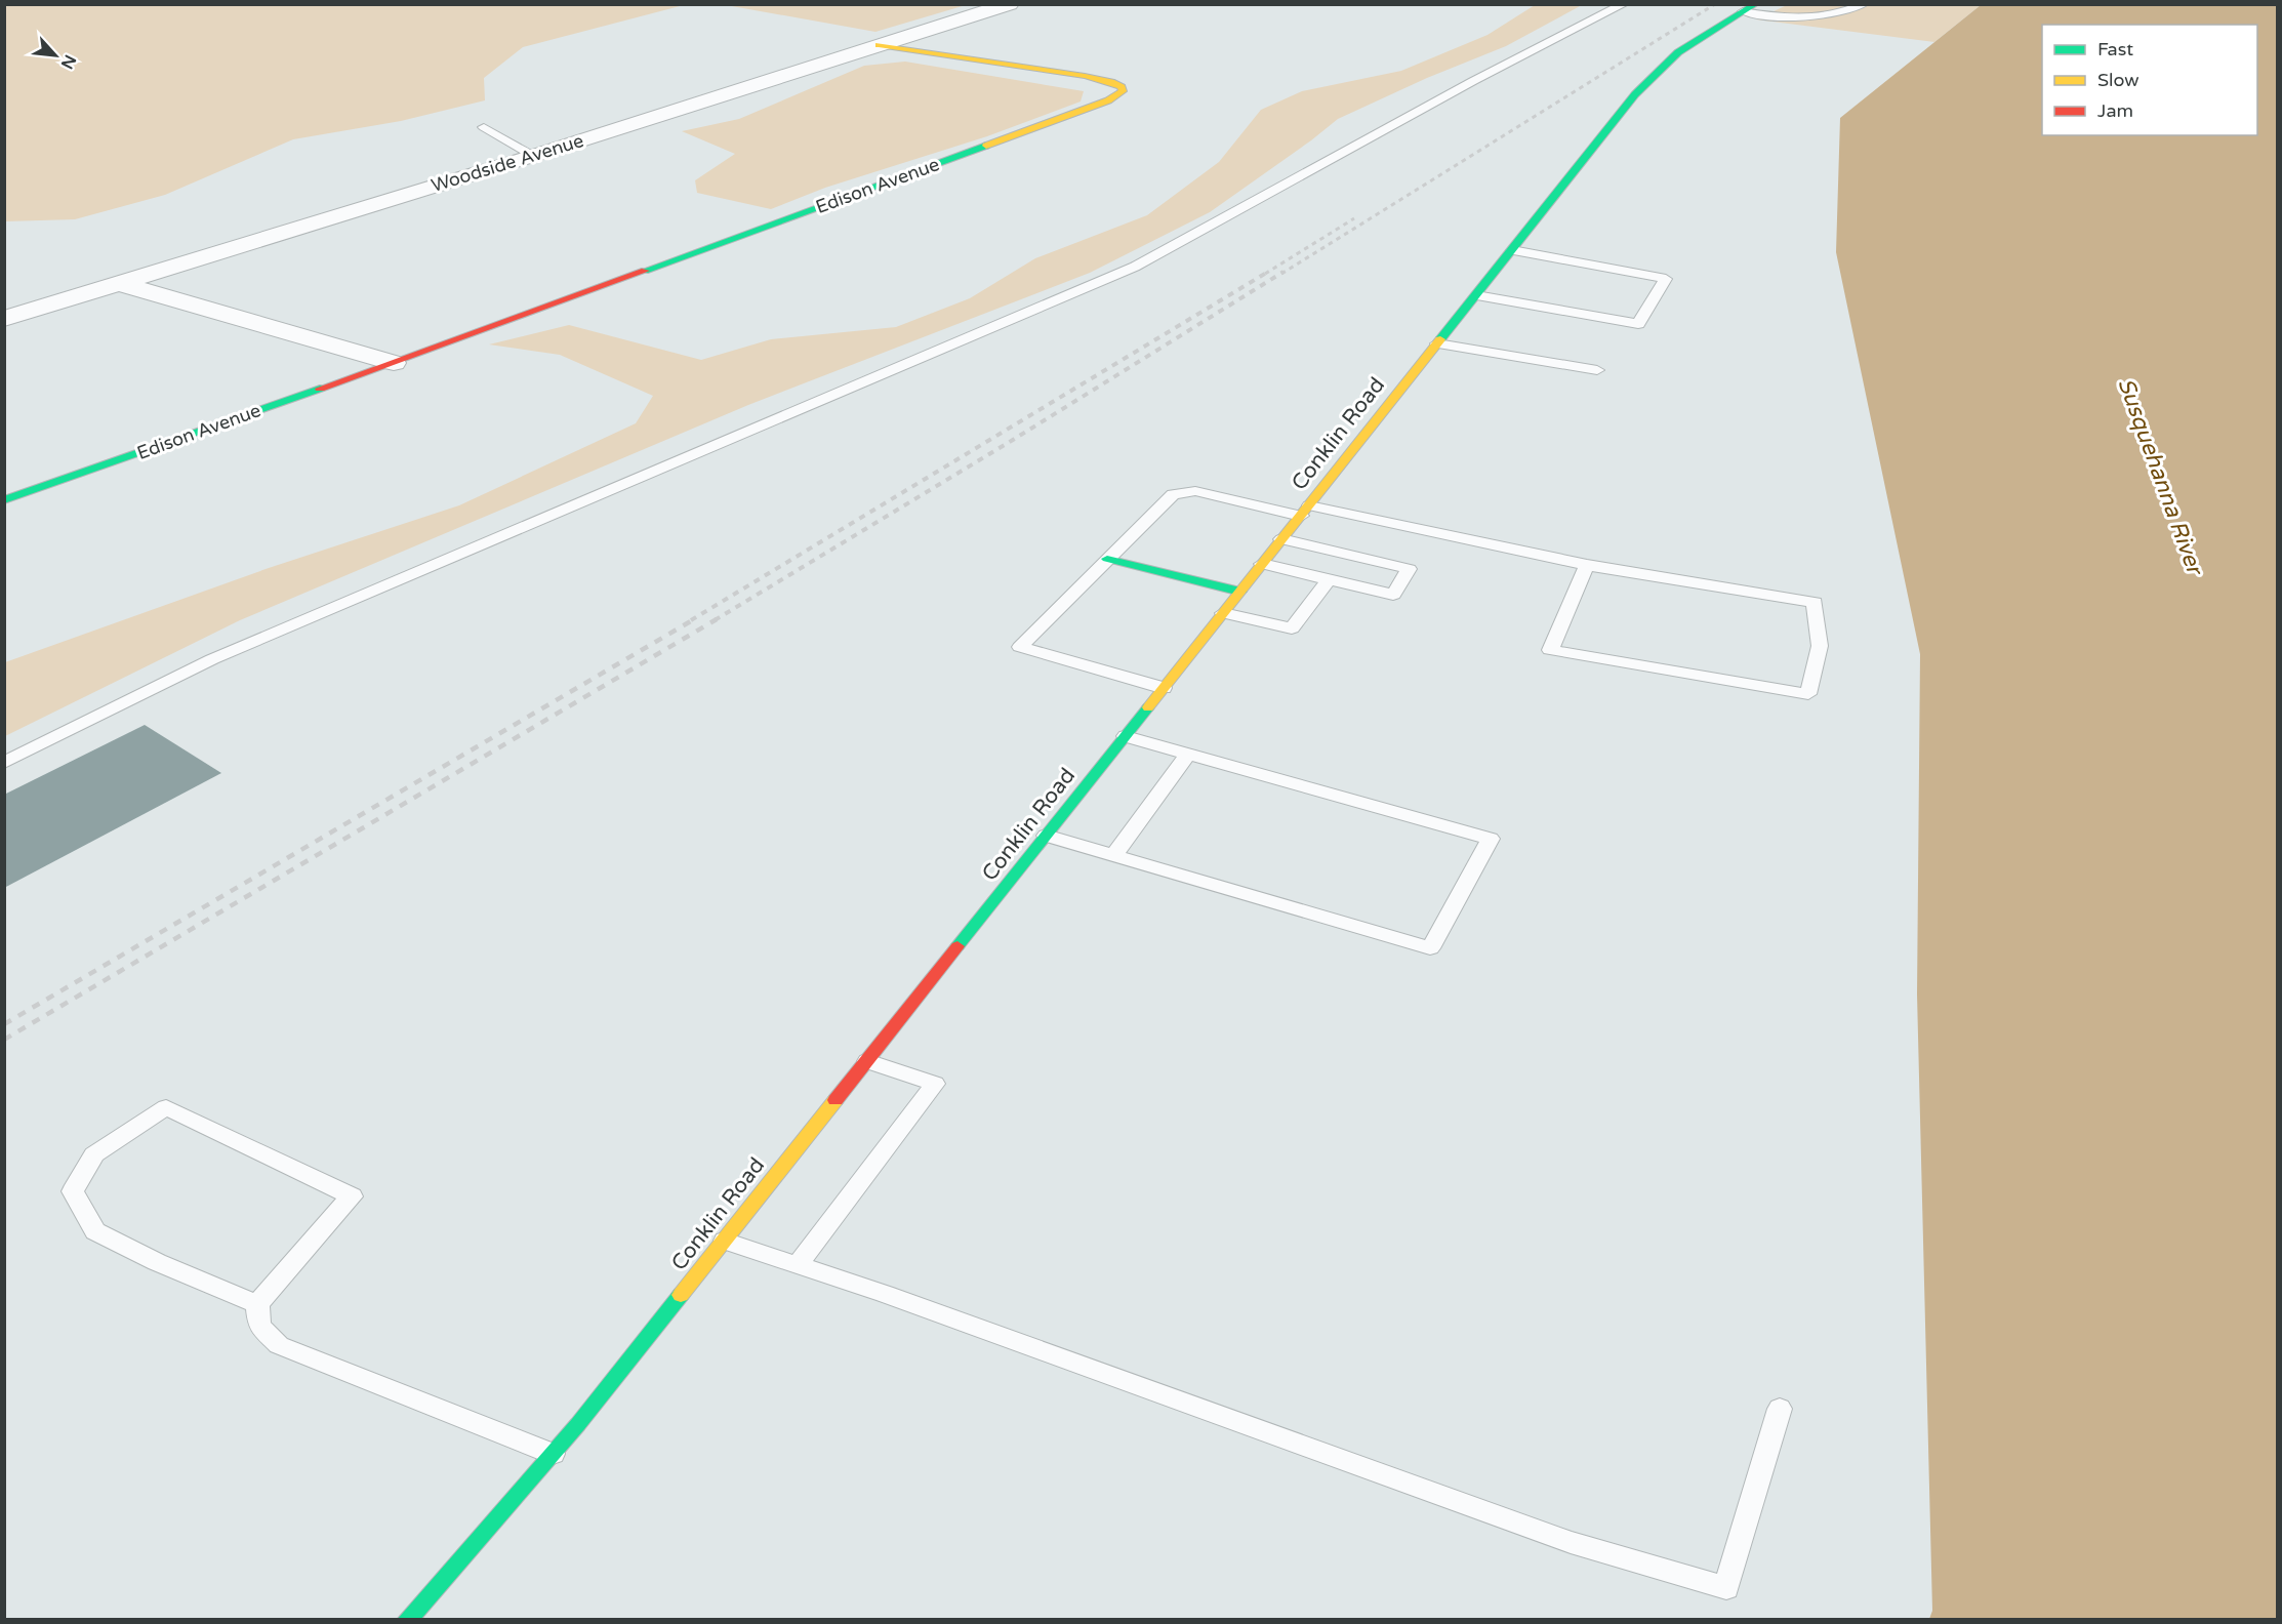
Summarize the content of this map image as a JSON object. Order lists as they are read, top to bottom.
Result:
{
  "streets": {
    "main road": ["Edison Avenue", "Conklin Road"],
    "street": ["Woodside Avenue"]
  },
  "crossings": [
    ["Woodside Avenue", "Edison Avenue"]
  ],
  "water": ["Susquehanna River"],
  "legend": ["Fast", "Slow", "Jam"],
  "north": "bottom right"
}
